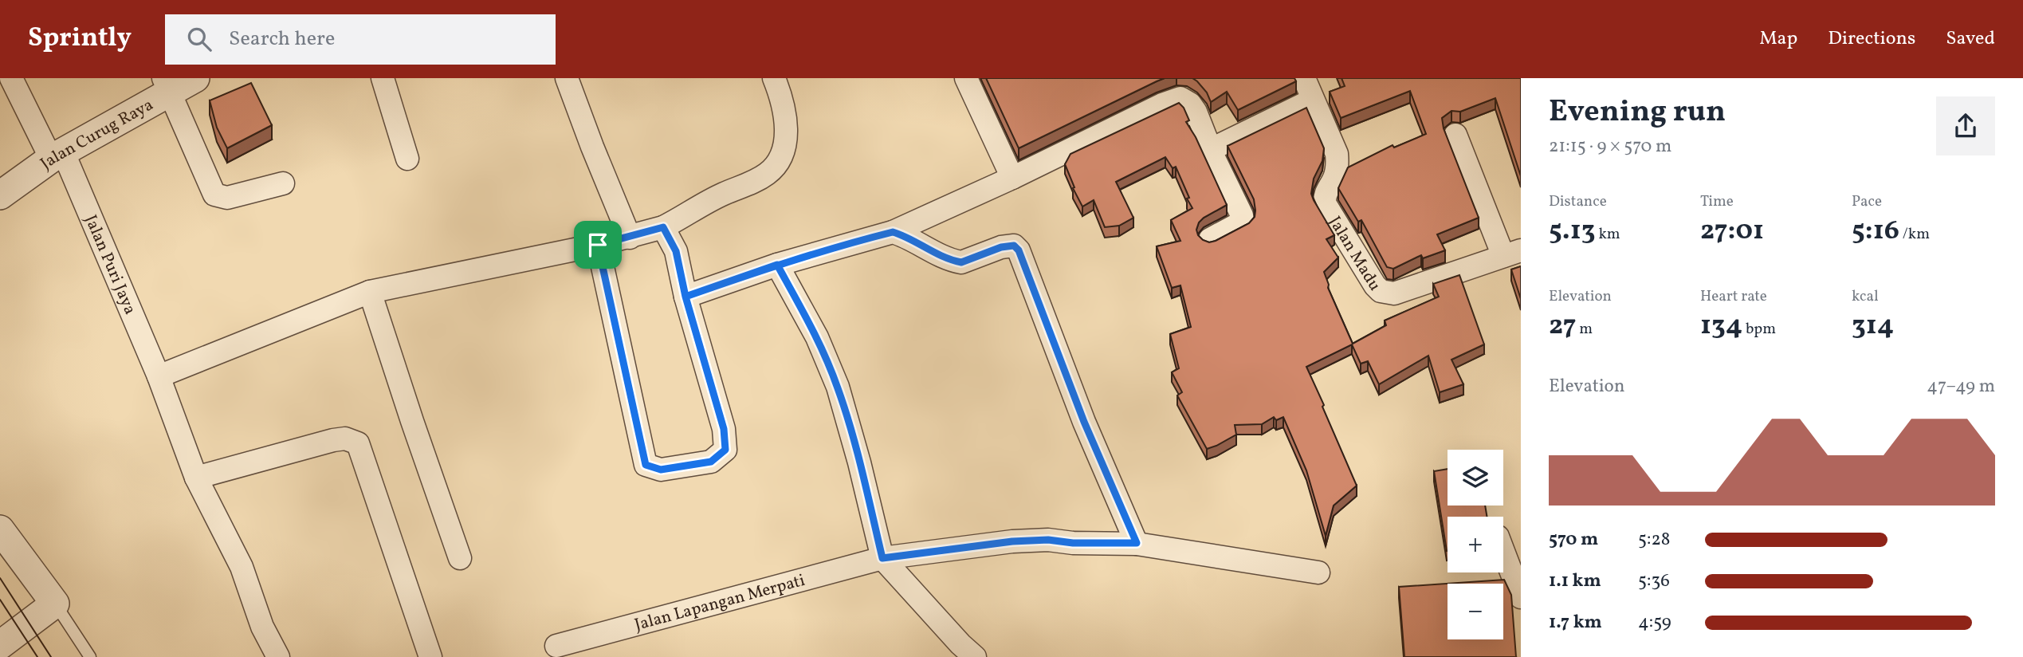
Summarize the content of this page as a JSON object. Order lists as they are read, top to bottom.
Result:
{
  "streets": {
    "street": [
      "Jalan Curug Raya",
      "Jalan Madu",
      "Jalan Puri Jaya",
      "Jalan Lapangan Merpati"
    ]
  },
  "crossings": [
    ["Jalan Curug Raya", "Jalan Puri Jaya"]
  ],
  "page": {
    "header": "Sprintly",
    "search": "Search here",
    "nav": ["Map", "Directions", "Saved"],
    "heading": ["Evening run", "21:15 · 9 × 570 m"],
    "stats": [
      ["Distance", "5.13 km"],
      ["Time", "27:01"],
      ["Pace", "5:16 /km"],
      ["Elevation", "27 m"],
      ["Heart rate", "134 bpm"],
      ["kcal", "314"]
    ],
    "chart": ["Elevation", "47–49 m"],
    "map_buttons": ["+", "−"],
    "list": [
      {
        "name": "570 m",
        "note": "5:28"
      },
      {
        "name": "1.1 km",
        "note": "5:36"
      },
      {
        "name": "1.7 km",
        "note": "4:59"
      }
    ]
  }
}
